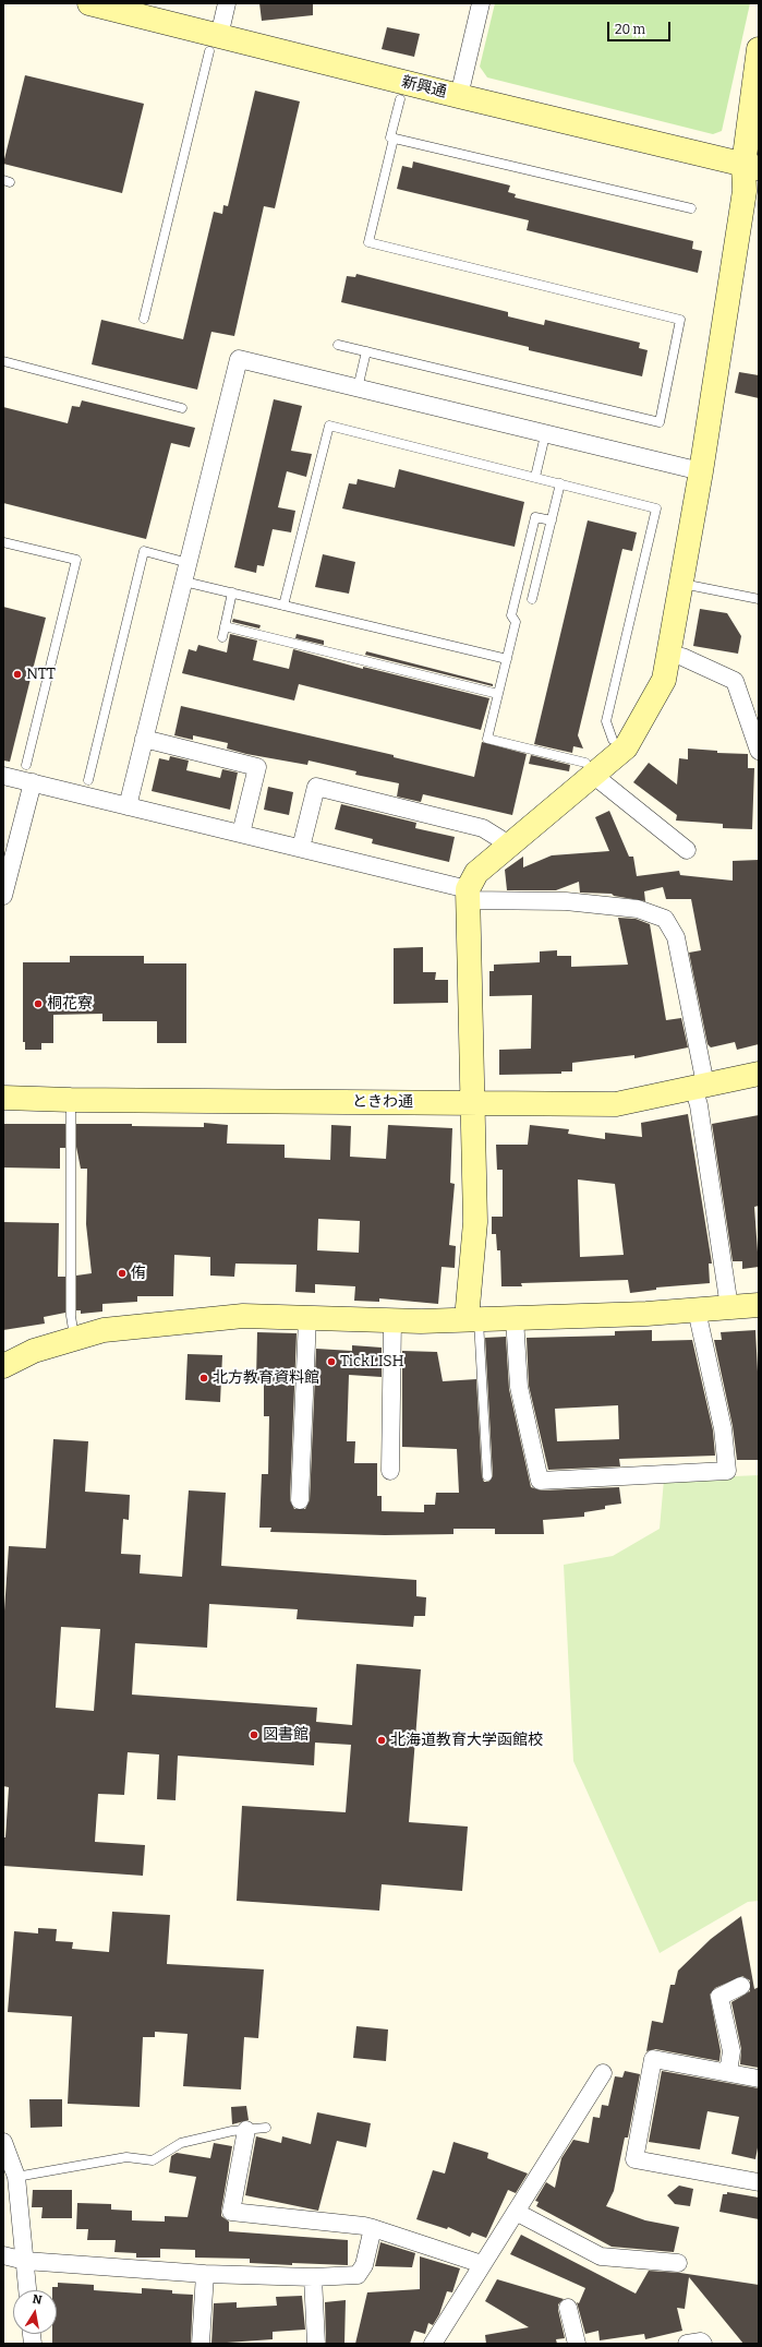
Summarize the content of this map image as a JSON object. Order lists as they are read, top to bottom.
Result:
{
  "streets": {
    "street": ["新興通", "ときわ通"]
  },
  "places": [
    "NTT",
    "桐花寮",
    "侑",
    "TickLISH",
    "北方教育資料館",
    "図書館",
    "北海道教育大学函館校"
  ],
  "scale_bar": "20 m",
  "north": "top"
}
